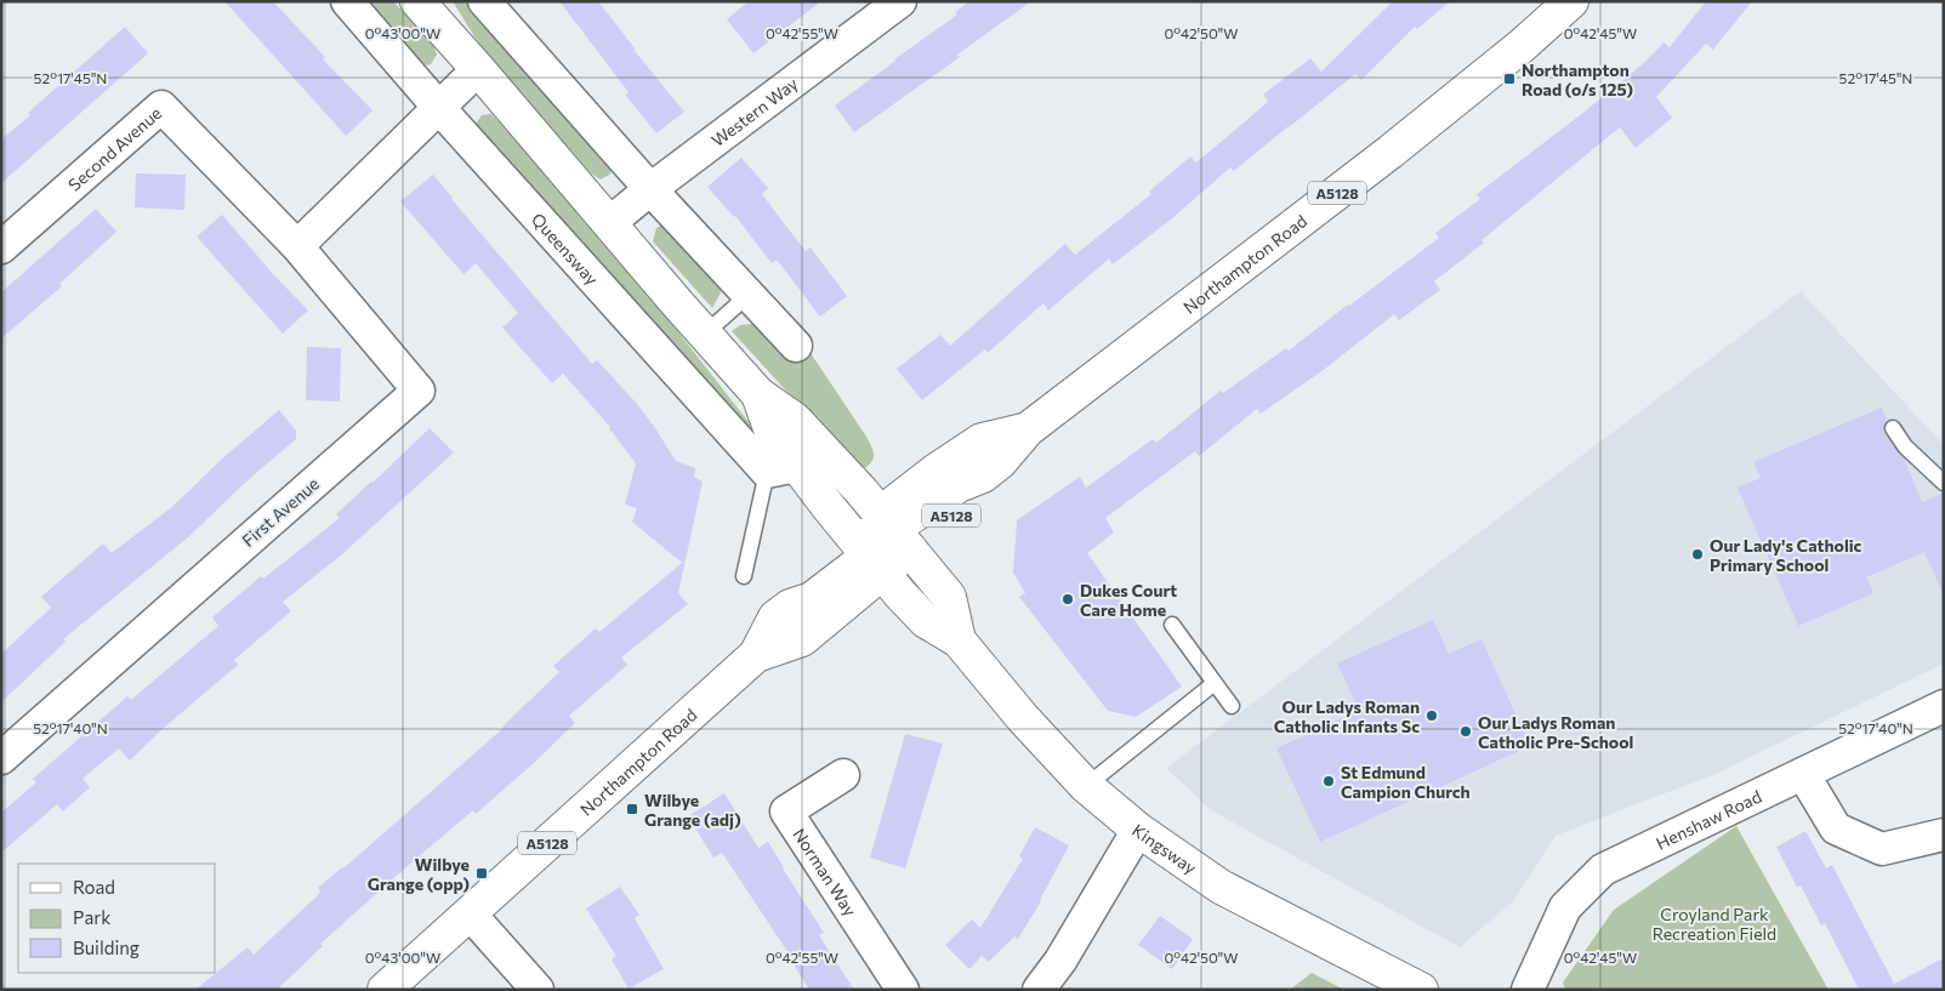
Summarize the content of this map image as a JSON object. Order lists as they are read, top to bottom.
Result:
{
  "streets": {
    "main road": [
      "A5128",
      "Queensway",
      "Northampton Road",
      "Kingsway"
    ],
    "street": [
      "Western Way",
      "Second Avenue",
      "First Avenue",
      "Henshaw Road",
      "Norman Way"
    ]
  },
  "crossings": [
    ["Western Way", "Queensway"],
    ["Second Avenue", "First Avenue"],
    ["Queensway", "Northampton Road"],
    ["Queensway", "Kingsway"],
    ["Northampton Road", "Kingsway"]
  ],
  "parks": ["Croyland Park Recreation Field"],
  "places": {
    "transit": ["Northampton Road (o/s 125)", "Wilbye Grange (adj)", "Wilbye Grange (opp)"],
    "other": [
      "Our Lady's Catholic Primary School",
      "Dukes Court Care Home",
      "Our Ladys Roman Catholic Infants Sc",
      "Our Ladys Roman Catholic Pre-School",
      "St Edmund Campion Church"
    ]
  },
  "legend": ["Road", "Park", "Building"],
  "coordinates": [
    "0°43'00\"W",
    "0°42'55\"W",
    "0°42'50\"W",
    "0°42'45\"W",
    "52°17'45\"N",
    "52°17'40\"N"
  ]
}
